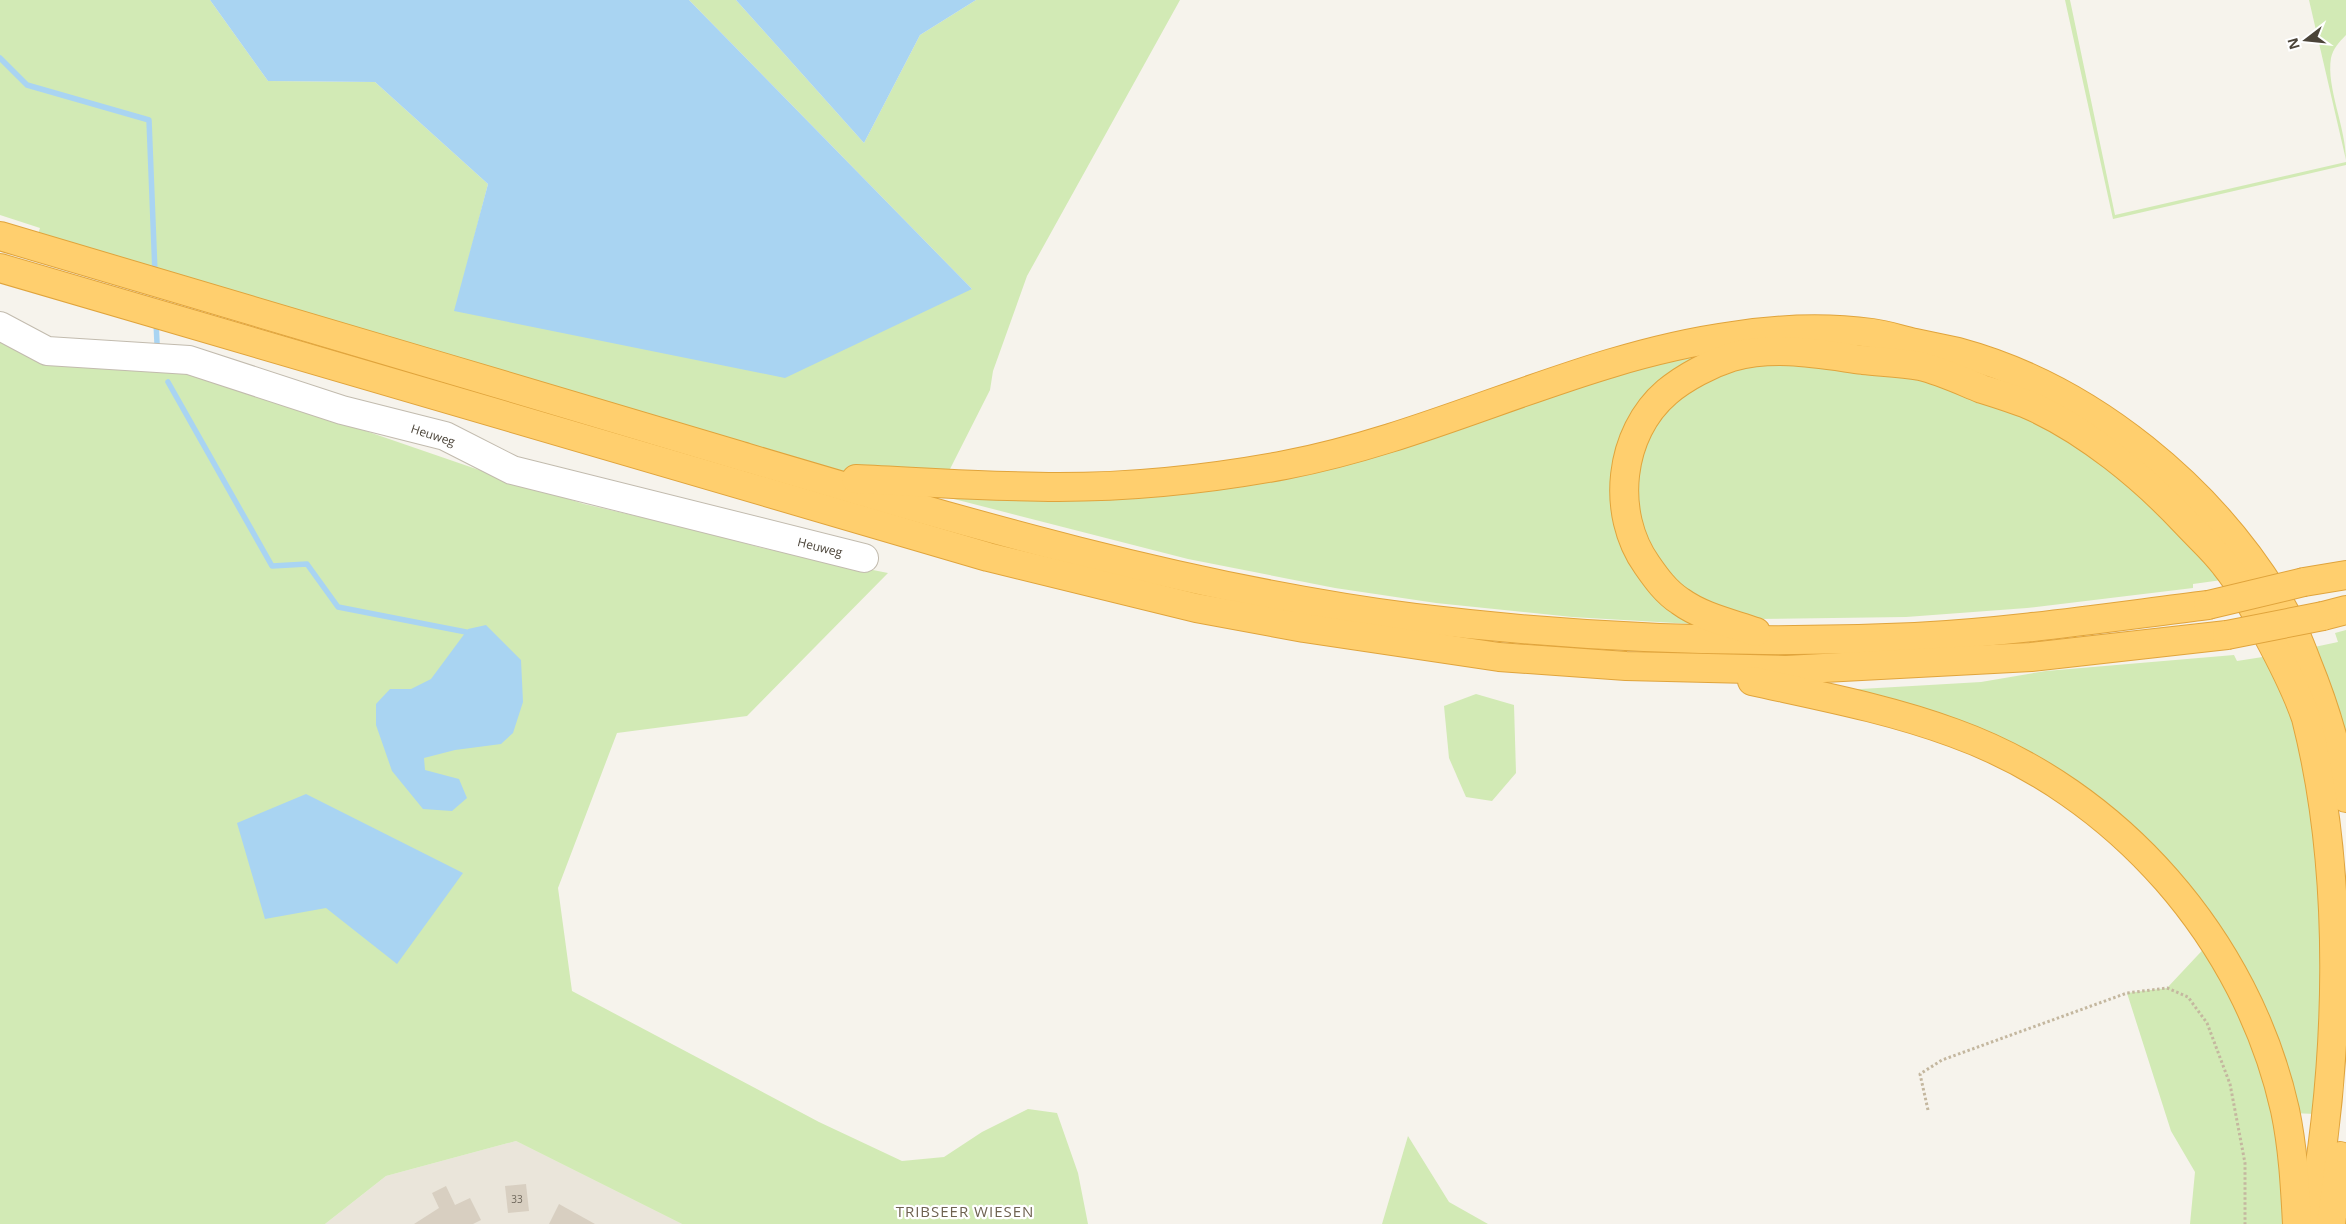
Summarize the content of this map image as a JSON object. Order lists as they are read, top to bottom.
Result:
{
  "streets": {
    "street": ["Heuweg"]
  },
  "districts": ["TRIBSEER WIESEN"],
  "house_numbers": ["33"],
  "north": "left"
}
